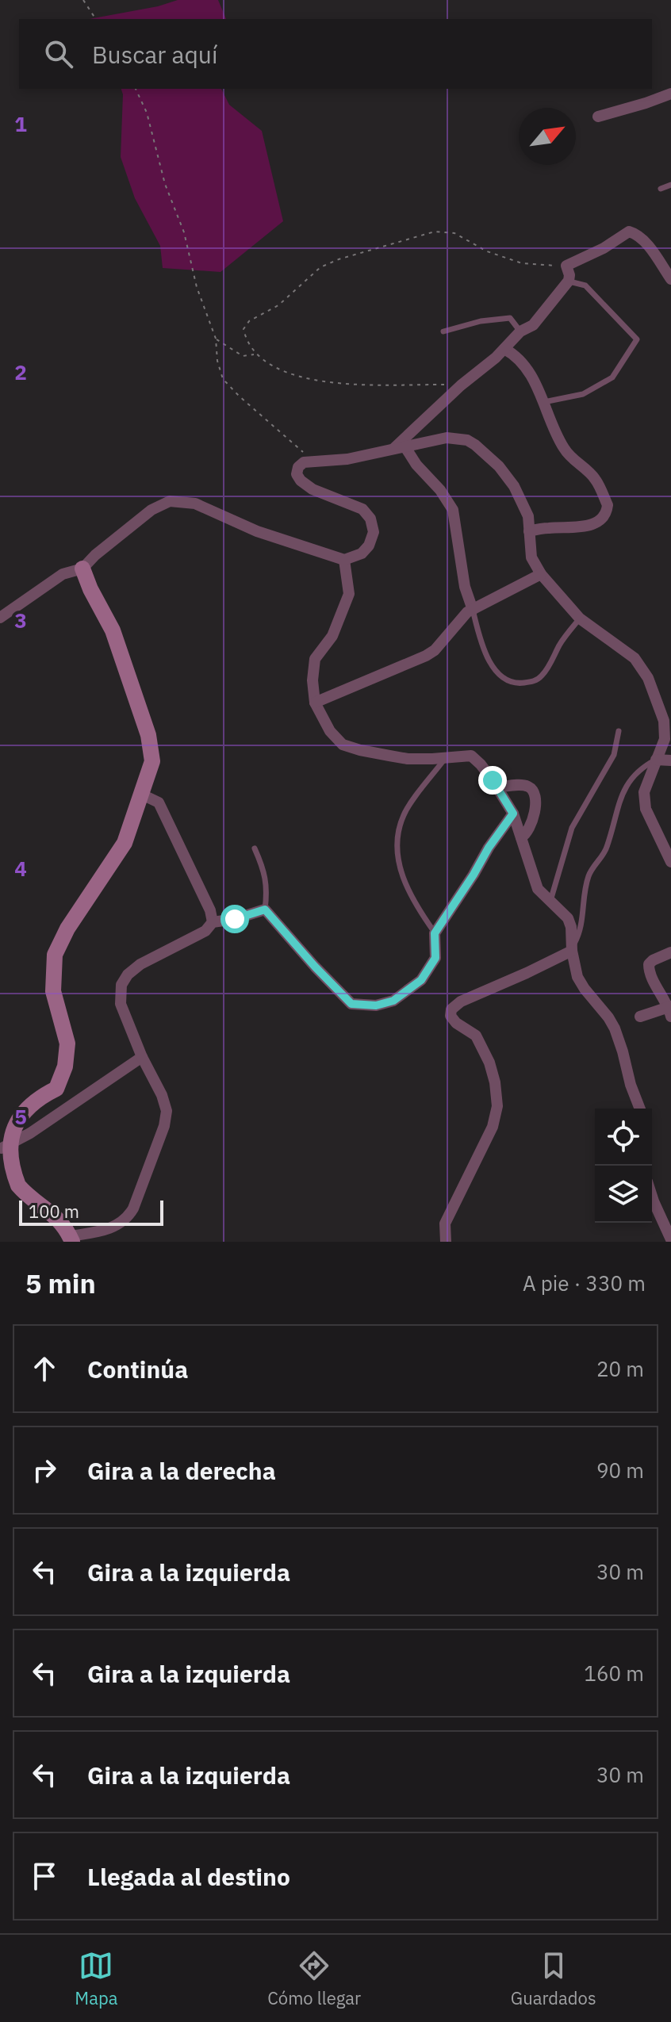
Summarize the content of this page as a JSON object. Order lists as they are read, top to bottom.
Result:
{
  "scale_bar": "100 m",
  "north": "top right",
  "page": {
    "search": "Buscar aquí",
    "scale": "100 m",
    "heading": ["5 min", "A pie · 330 m"],
    "list": [
      ["Continúa", "20 m"],
      ["Gira a la derecha", "90 m"],
      ["Gira a la izquierda", "30 m"],
      ["Gira a la izquierda", "160 m"],
      ["Gira a la izquierda", "30 m"],
      "Llegada al destino"
    ],
    "nav": ["Mapa", "Cómo llegar", "Guardados"]
  },
  "grid": {
    "rows": [
      "1",
      "2",
      "3",
      "4",
      "5"
    ]
  }
}
